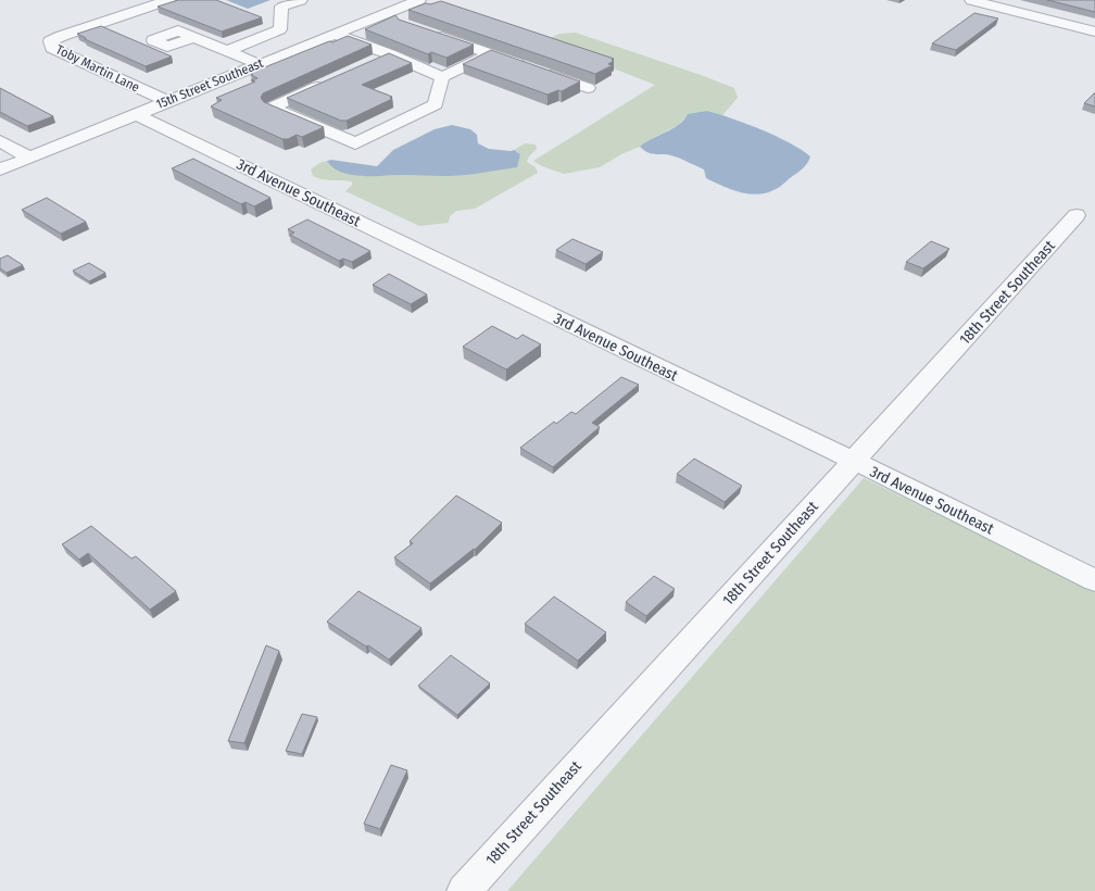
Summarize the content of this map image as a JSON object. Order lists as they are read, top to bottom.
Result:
{
  "streets": {
    "street": [
      "Toby Martin Lane",
      "15th Street Southeast",
      "3rd Avenue Southeast",
      "18th Street Southeast"
    ]
  },
  "crossings": [
    ["Toby Martin Lane", "15th Street Southeast"],
    ["15th Street Southeast", "3rd Avenue Southeast"],
    ["3rd Avenue Southeast", "18th Street Southeast"]
  ]
}
